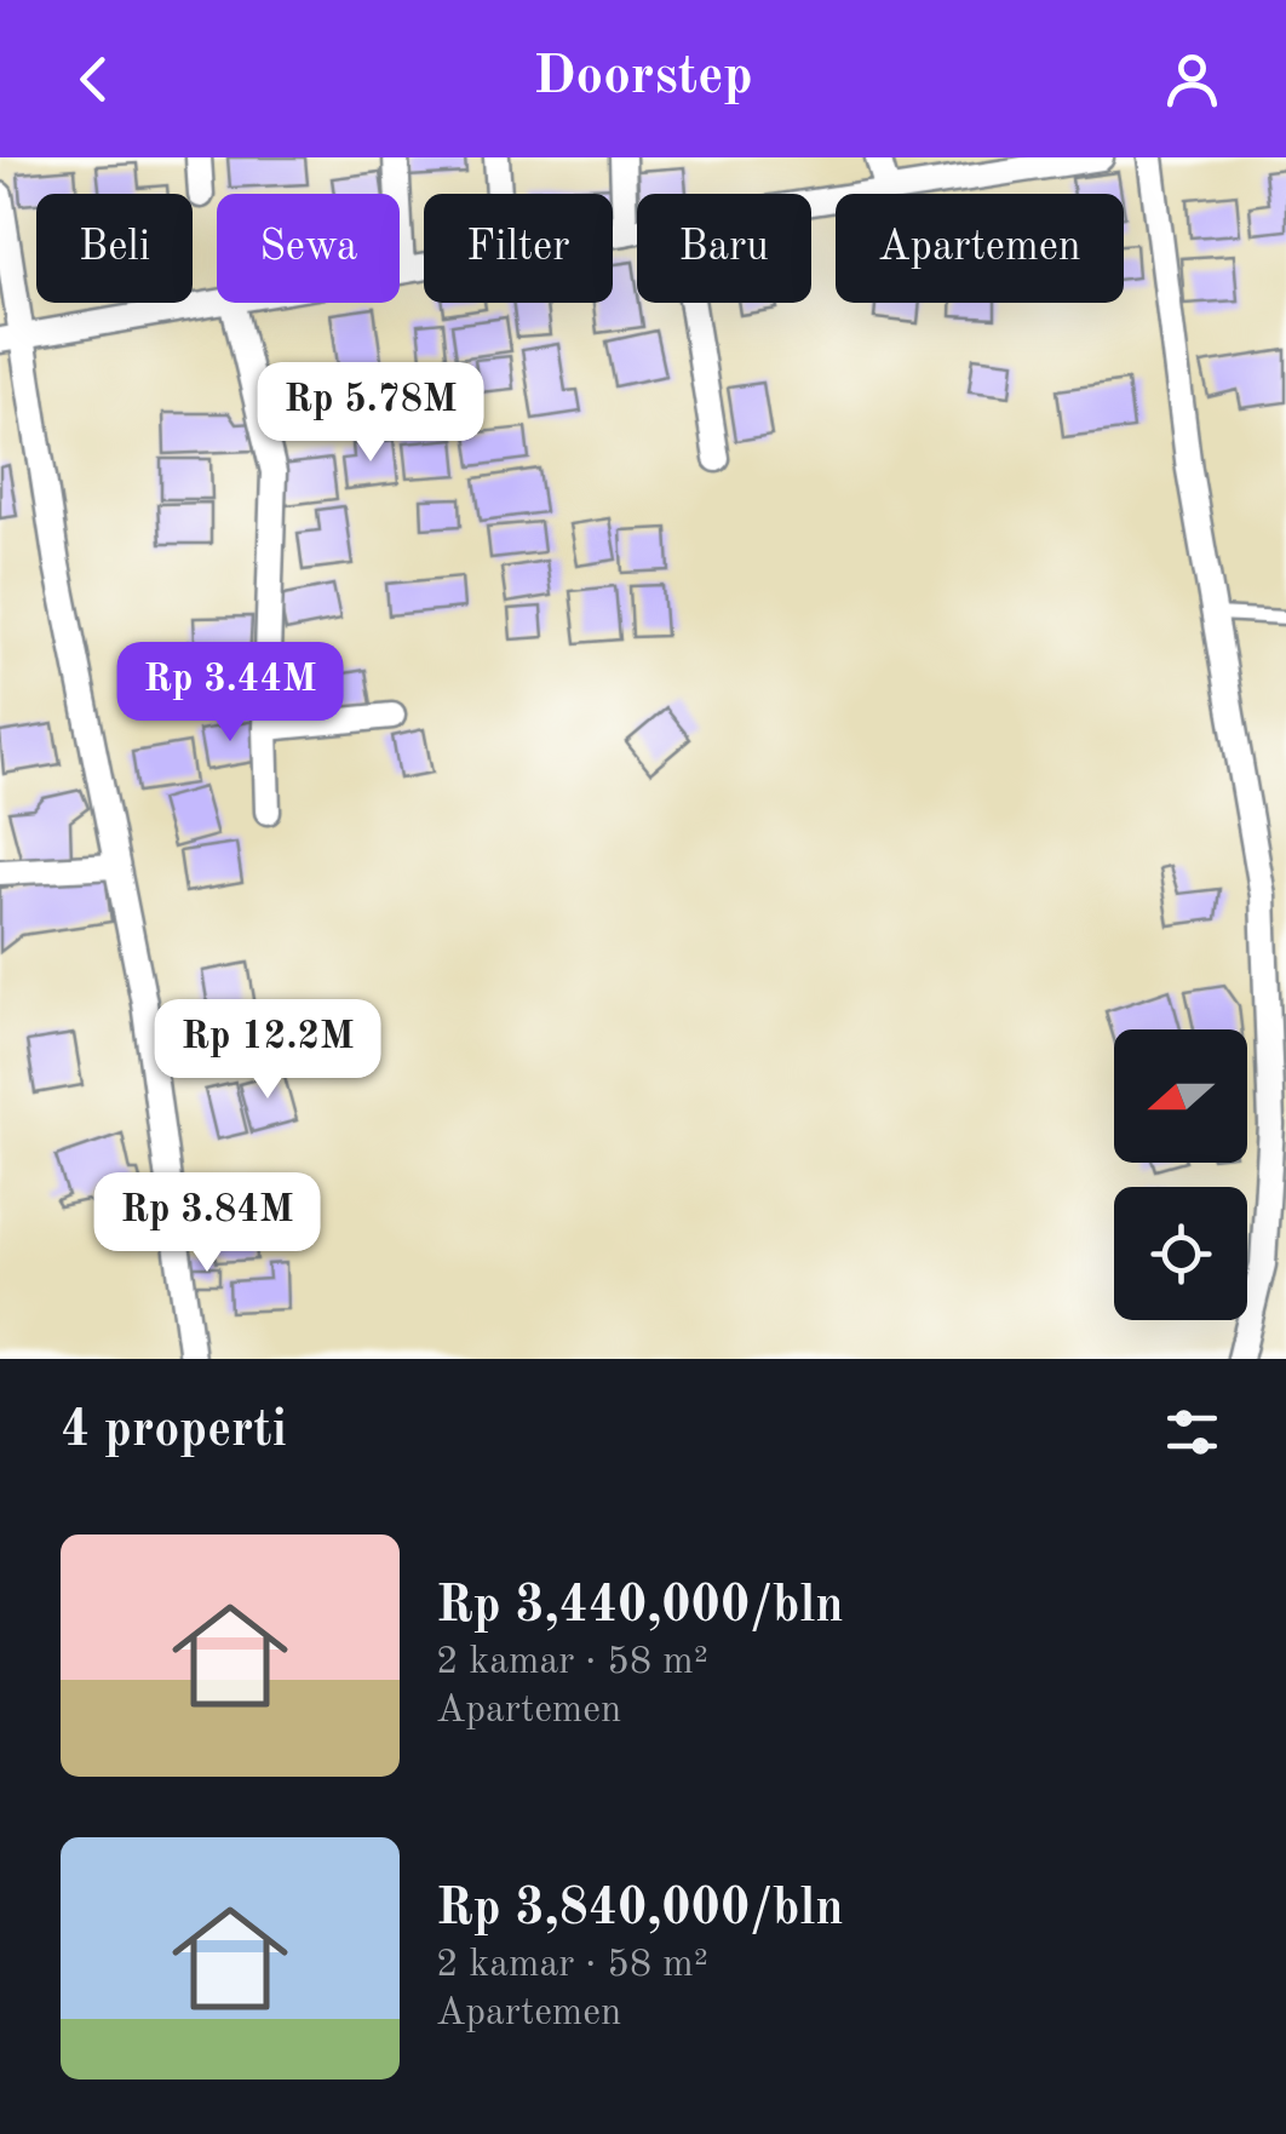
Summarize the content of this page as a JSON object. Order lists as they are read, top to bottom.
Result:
{
  "north": "left",
  "page": {
    "header": "Doorstep",
    "chip": [
      "Beli",
      "Sewa",
      "Filter",
      "Baru",
      "Apartemen"
    ],
    "price": [
      "Rp 5.78M",
      "Rp 3.44M",
      "Rp 12.2M",
      "Rp 3.84M"
    ],
    "heading": "4 properti",
    "list": [
      {
        "name": "Rp 3,440,000/bln",
        "note": "2 kamar · 58 m² · Apartemen"
      },
      {
        "name": "Rp 3,840,000/bln",
        "note": "2 kamar · 58 m² · Apartemen"
      }
    ]
  }
}
